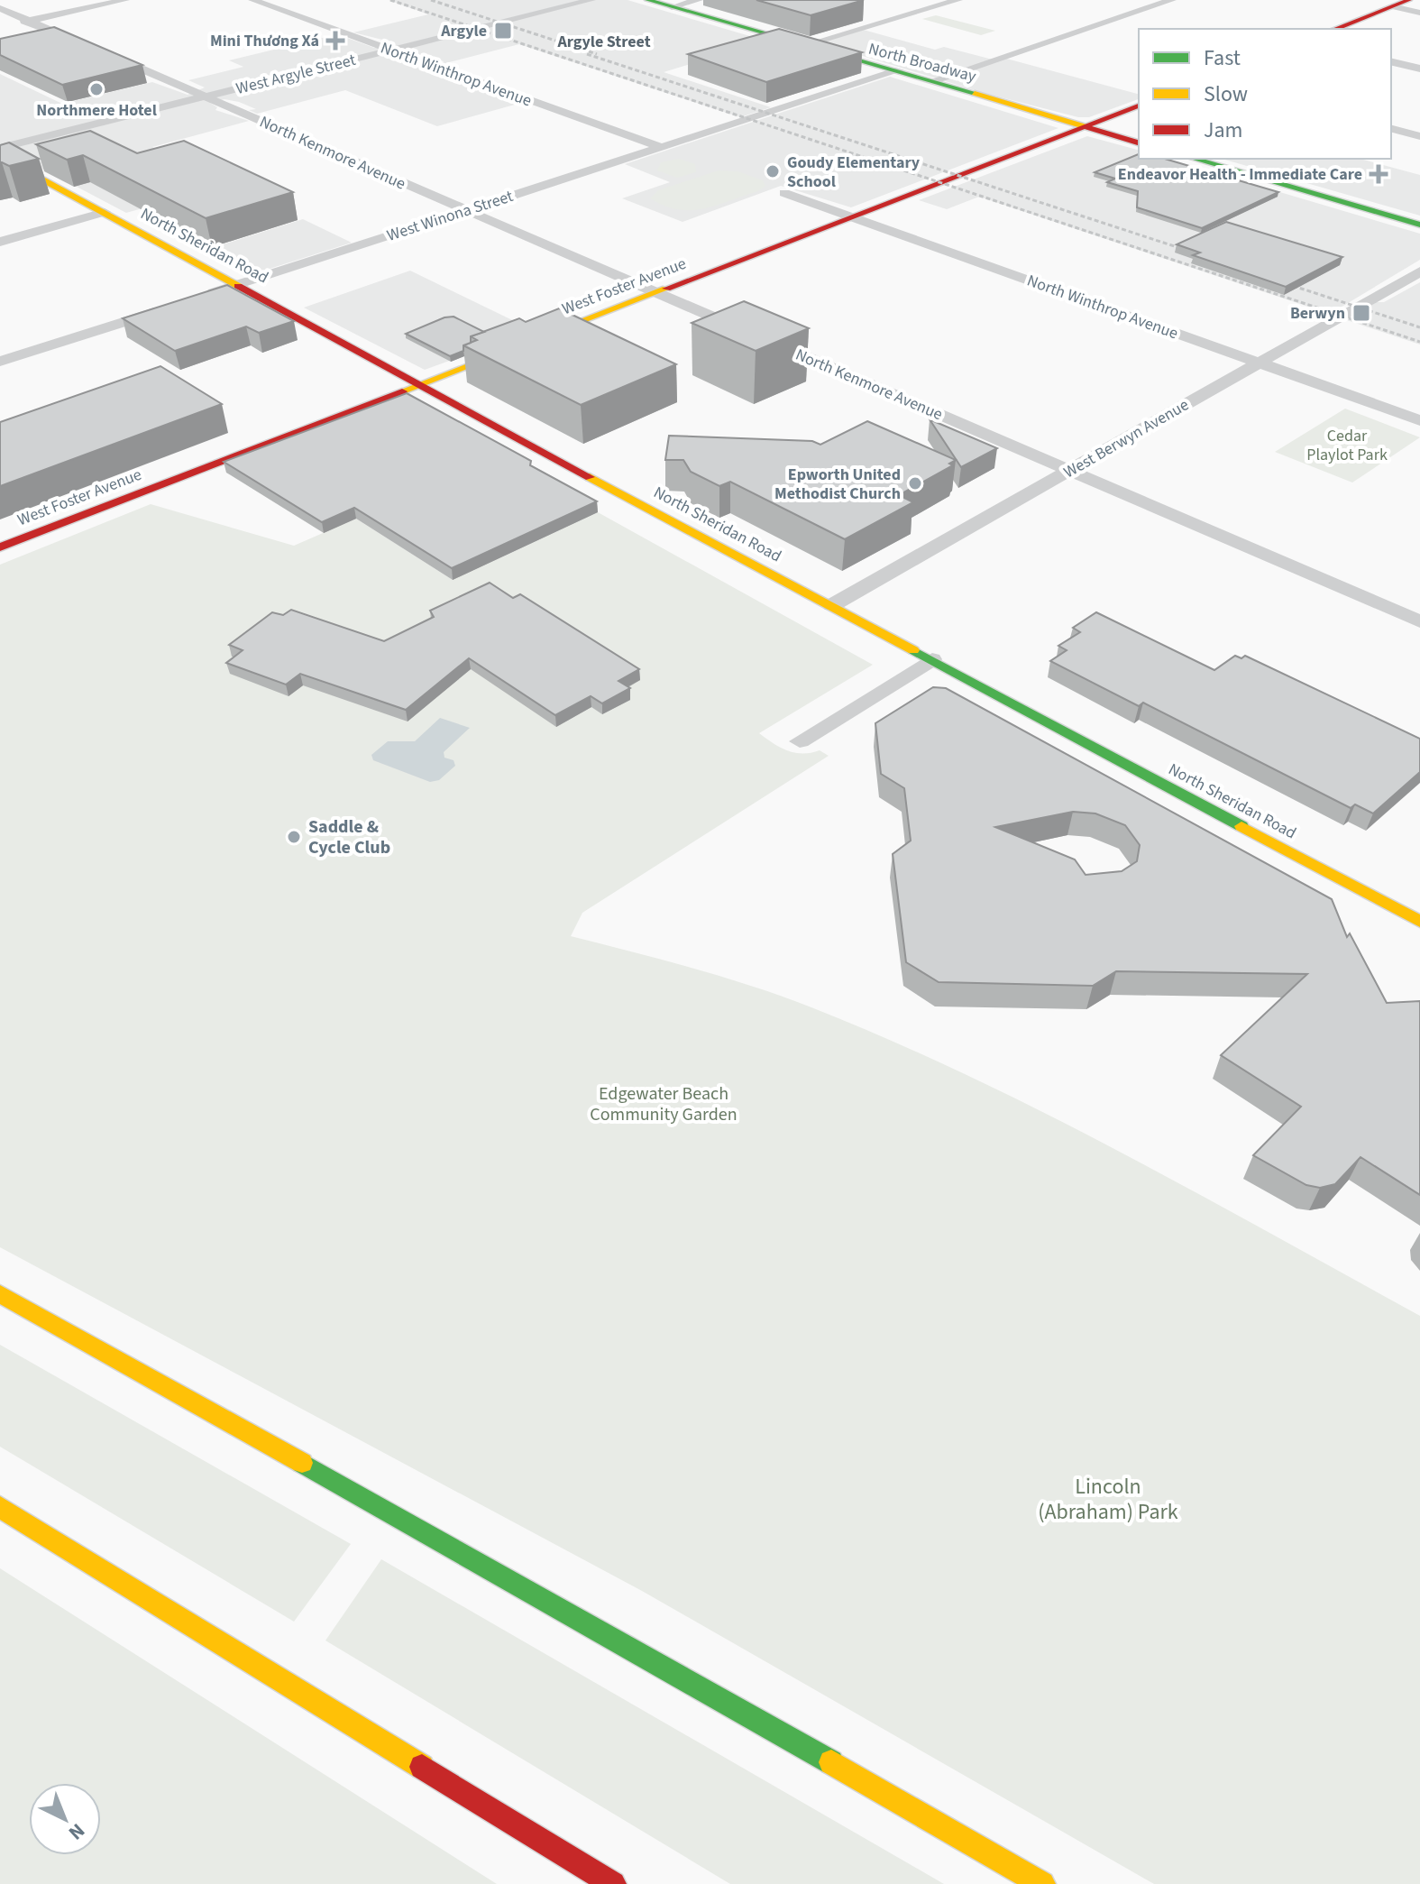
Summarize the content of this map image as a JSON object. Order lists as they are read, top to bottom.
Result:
{
  "streets": {
    "main road": ["North Broadway", "North Sheridan Road", "West Foster Avenue"],
    "street": [
      "West Argyle Street",
      "North Winthrop Avenue",
      "North Kenmore Avenue",
      "West Winona Street",
      "West Berwyn Avenue"
    ]
  },
  "crossings": [
    ["North Broadway", "West Winona Street"],
    ["North Broadway", "West Foster Avenue"],
    ["West Argyle Street", "North Winthrop Avenue"],
    ["West Argyle Street", "North Kenmore Avenue"],
    ["North Winthrop Avenue", "West Winona Street"],
    ["North Winthrop Avenue", "West Foster Avenue"],
    ["North Winthrop Avenue", "West Berwyn Avenue"],
    ["North Kenmore Avenue", "West Winona Street"],
    ["North Kenmore Avenue", "West Foster Avenue"],
    ["North Kenmore Avenue", "West Berwyn Avenue"],
    ["West Winona Street", "North Sheridan Road"],
    ["North Sheridan Road", "West Foster Avenue"],
    ["North Sheridan Road", "West Berwyn Avenue"]
  ],
  "districts": ["Argyle Street"],
  "parks": ["Cedar Playlot Park", "Edgewater Beach Community Garden", "Lincoln (Abraham) Park"],
  "places": {
    "transit": ["Argyle", "Berwyn"],
    "health": ["Mini Thương Xá", "Endeavor Health - Immediate Care"],
    "other": [
      "Northmere Hotel",
      "Goudy Elementary School",
      "Epworth United Methodist Church",
      "Saddle & Cycle Club"
    ]
  },
  "legend": ["Fast", "Slow", "Jam"],
  "north": "bottom right"
}
